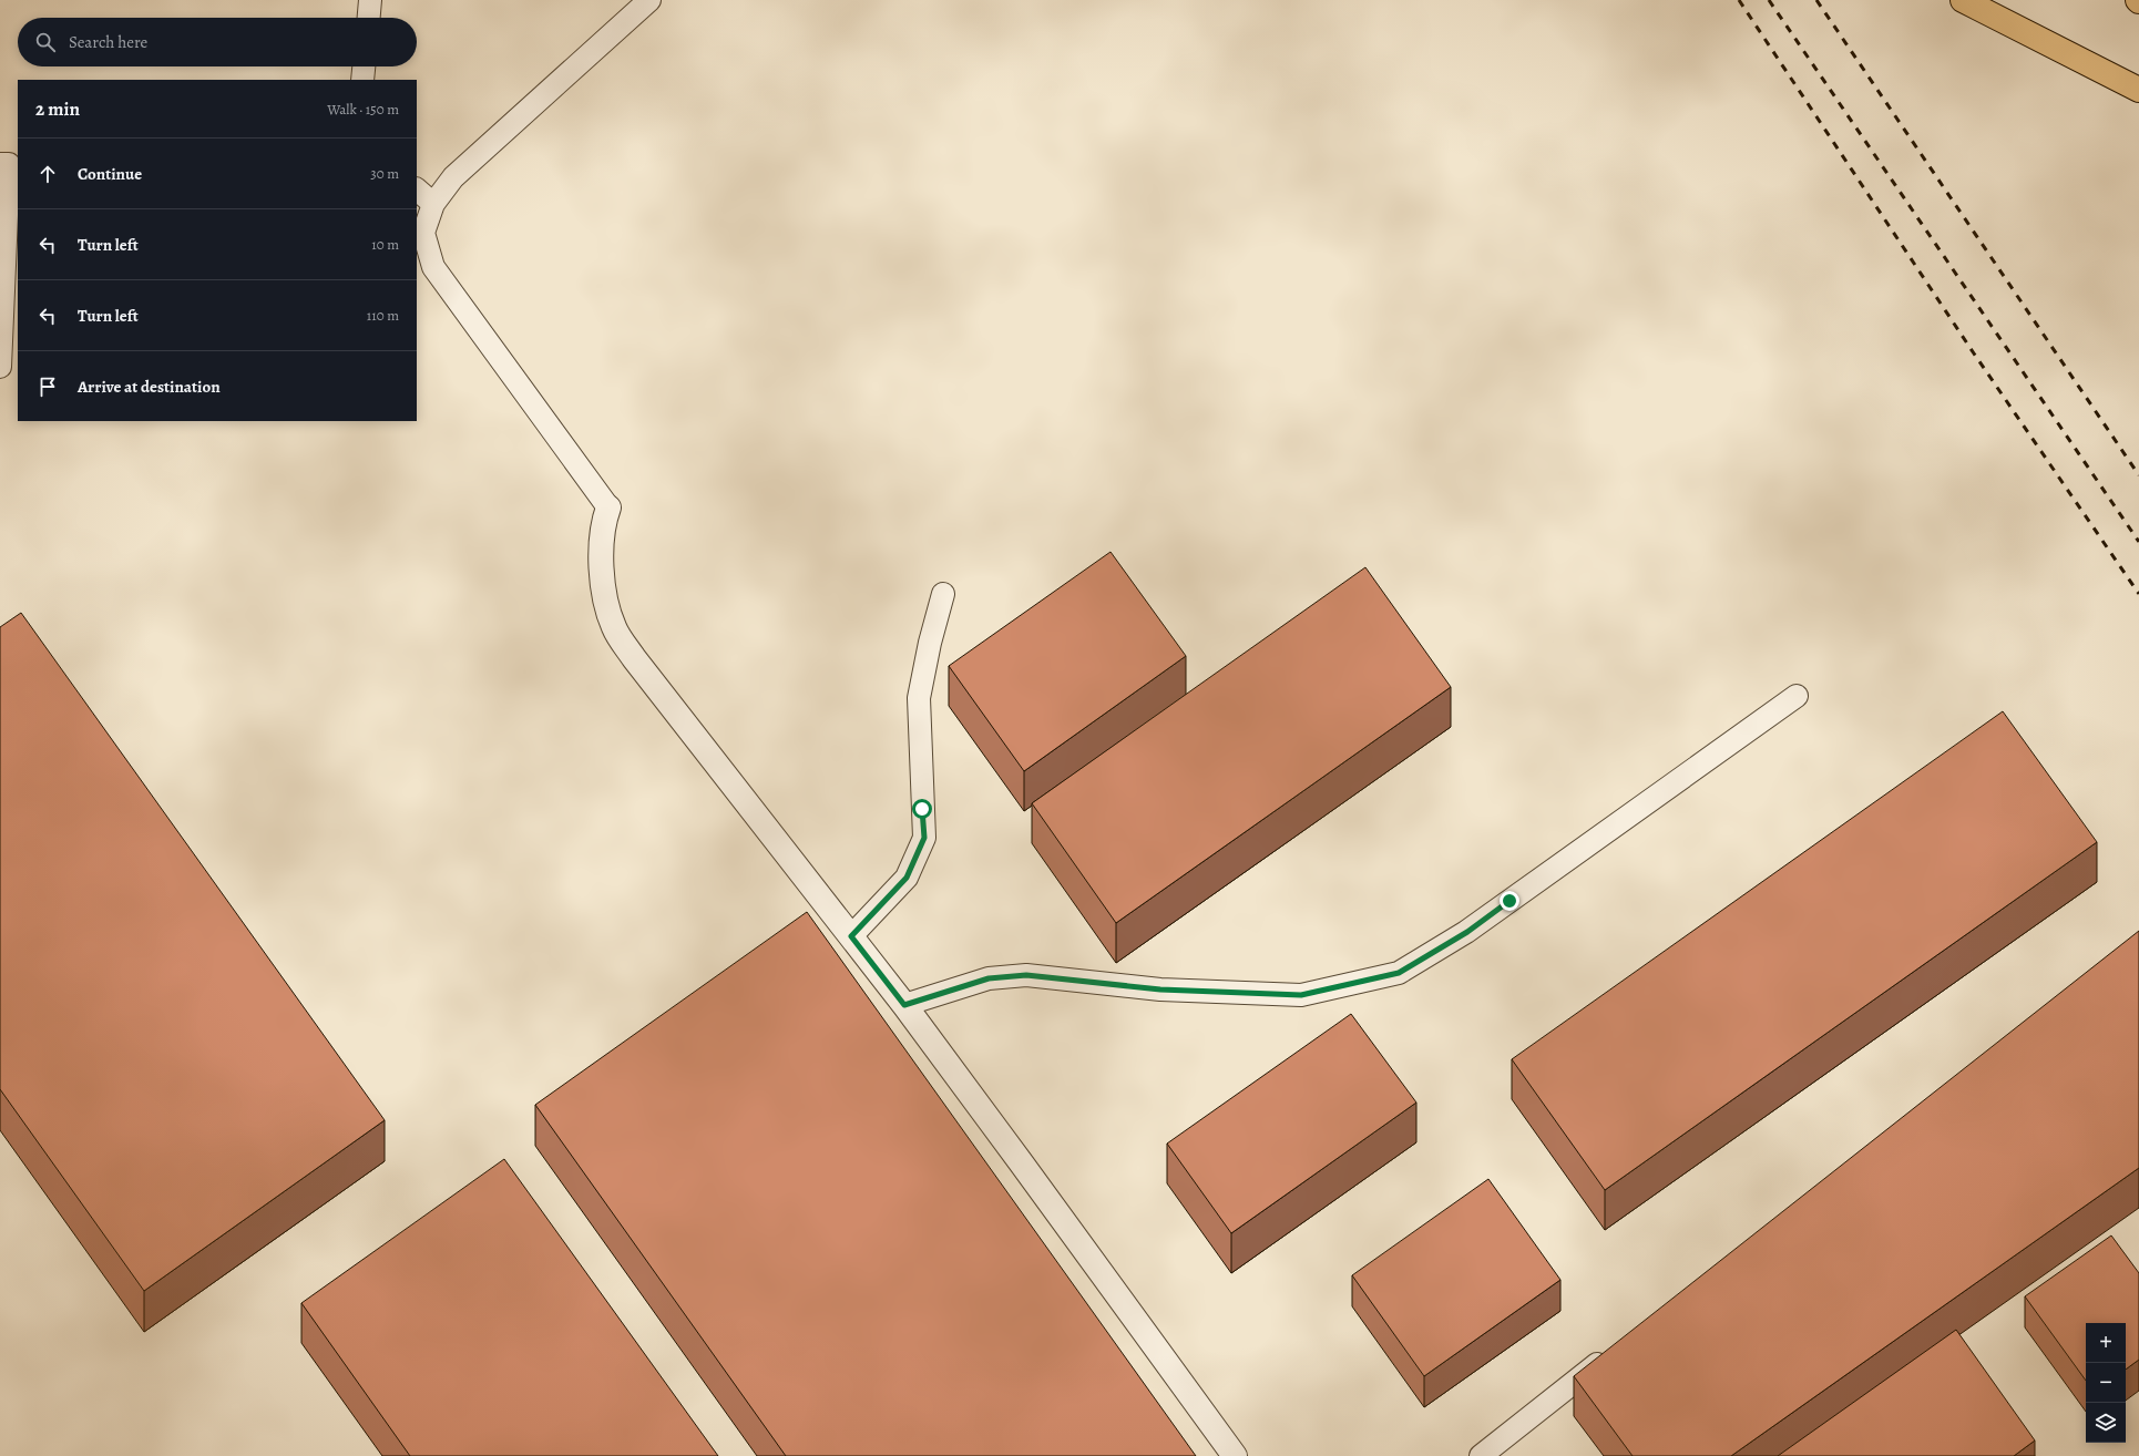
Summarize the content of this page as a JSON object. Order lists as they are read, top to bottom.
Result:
{
  "page": {
    "search": "Search here",
    "heading": ["2 min", "Walk · 150 m"],
    "list": [
      ["Continue", "30 m"],
      ["Turn left", "10 m"],
      ["Turn left", "110 m"],
      "Arrive at destination"
    ],
    "map_buttons": ["+", "−"]
  }
}
